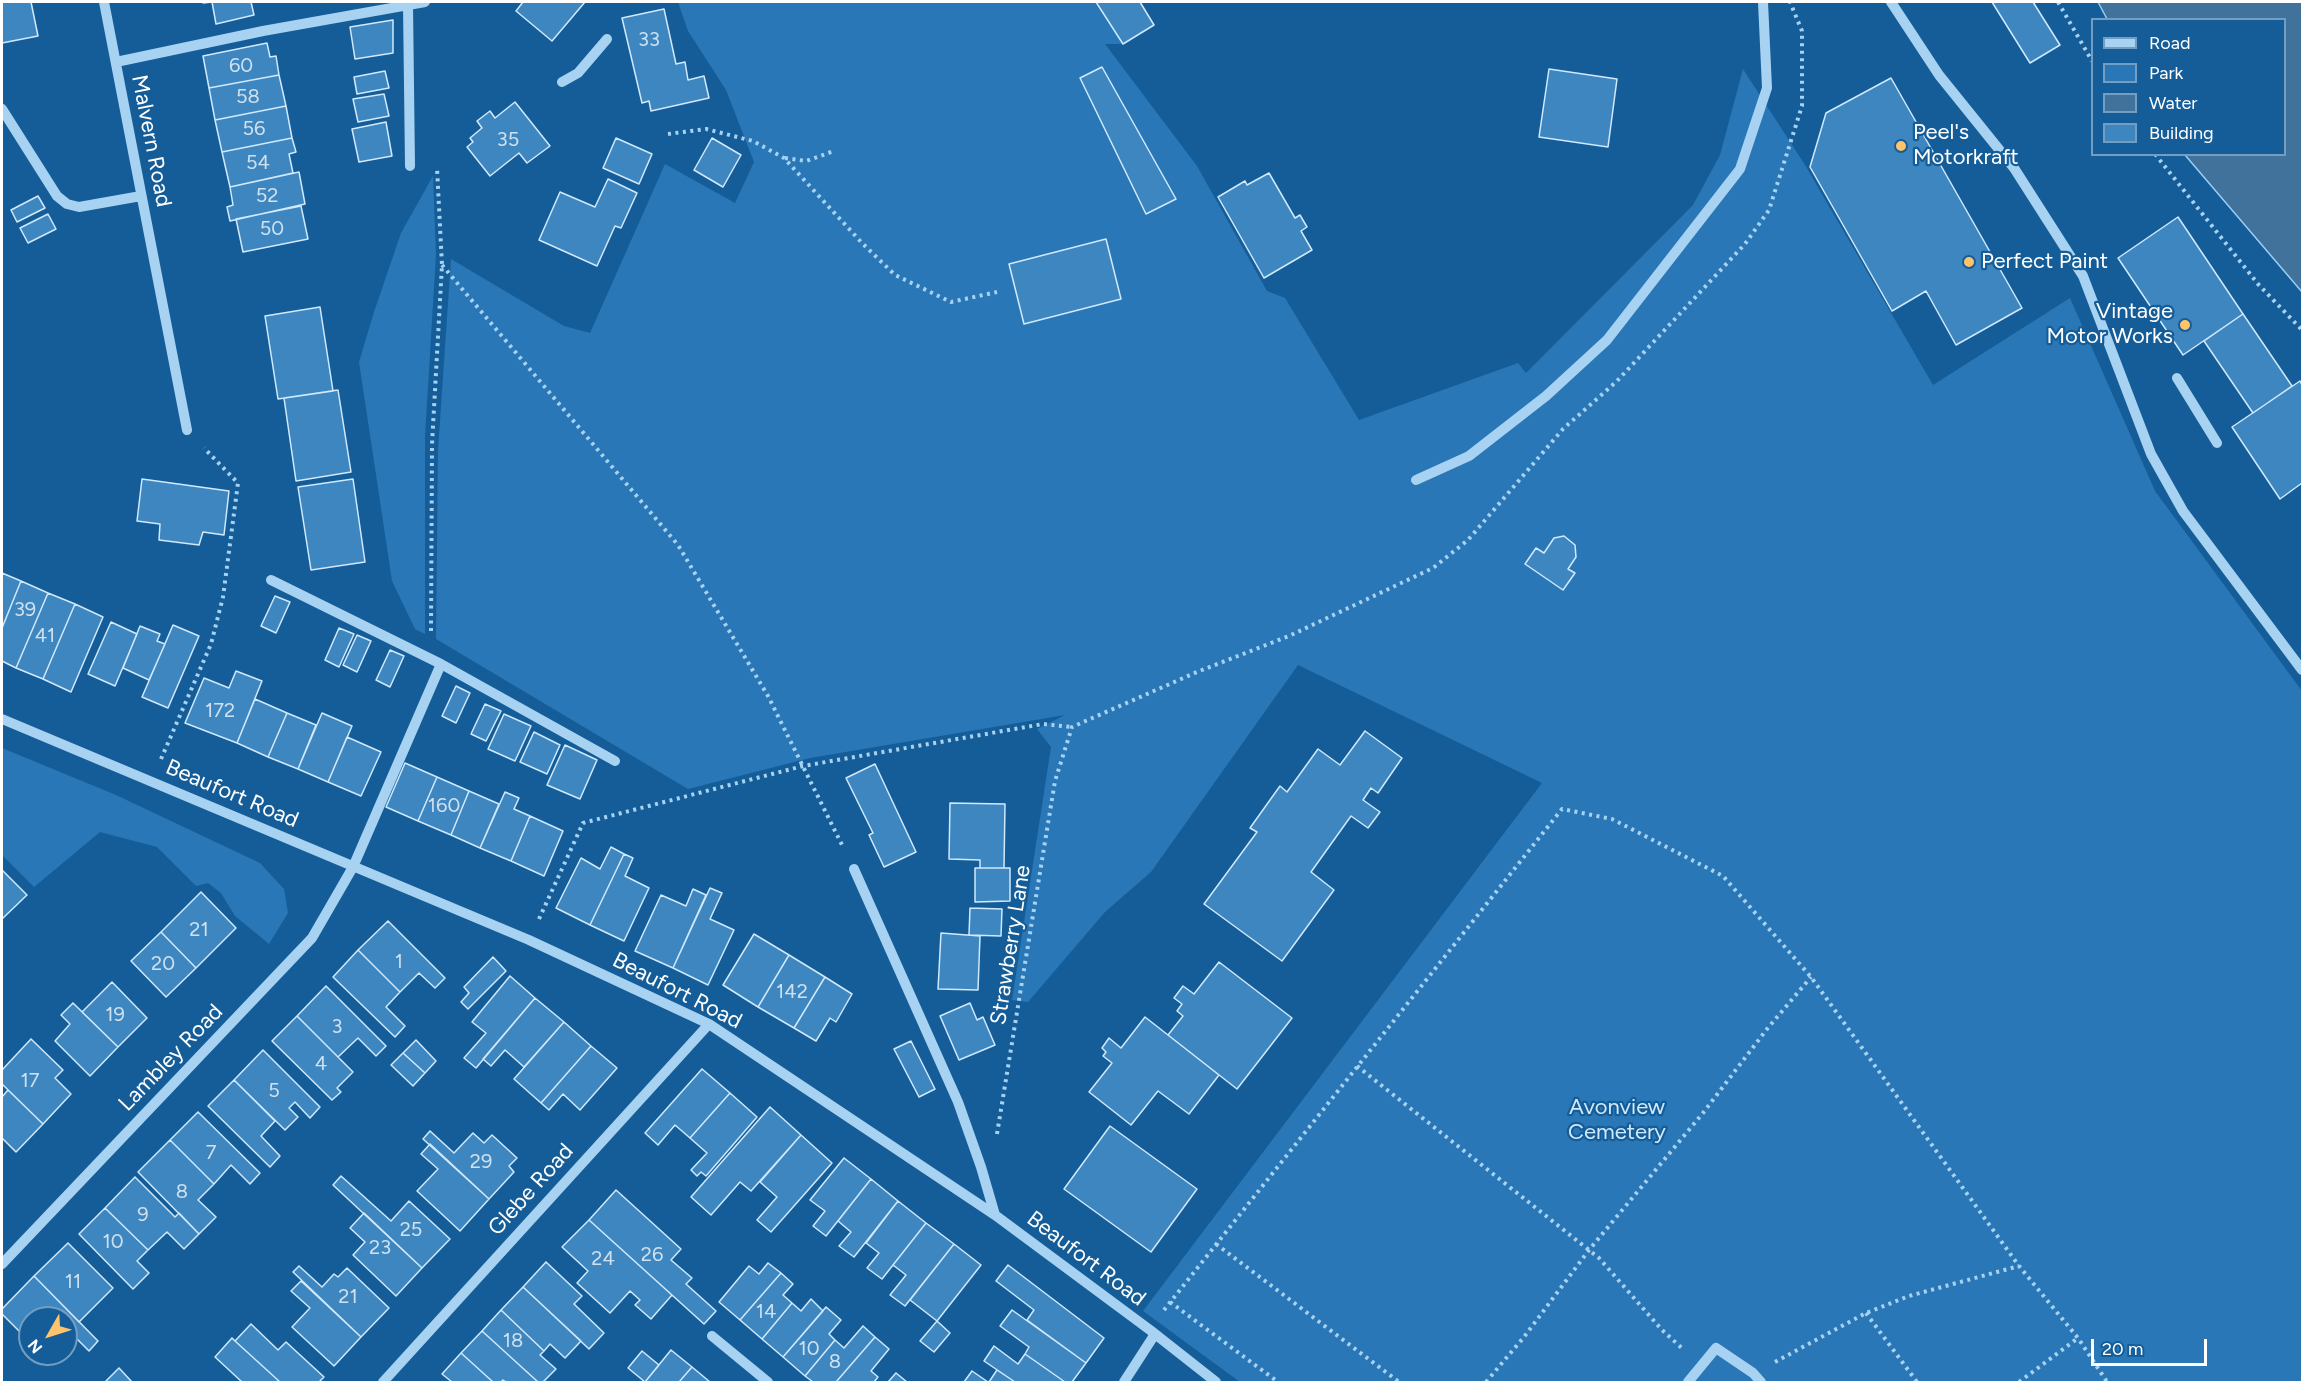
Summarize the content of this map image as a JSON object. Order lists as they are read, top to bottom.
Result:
{
  "streets": {
    "street": [
      "Malvern Road",
      "Beaufort Road",
      "Lambley Road",
      "Glebe Road"
    ],
    "path": ["Strawberry Lane"]
  },
  "crossings": [
    ["Beaufort Road", "Lambley Road"],
    ["Beaufort Road", "Glebe Road"]
  ],
  "parks": ["Avonview Cemetery"],
  "places": ["Peel's Motorkraft", "Perfect Paint", "Vintage Motor Works"],
  "house_numbers": [
    "33",
    "60",
    "58",
    "56",
    "35",
    "54",
    "52",
    "50",
    "39",
    "41",
    "172",
    "160",
    "21",
    "1",
    "20",
    "142",
    "19",
    "3",
    "4",
    "17",
    "5",
    "7",
    "29",
    "8",
    "9",
    "25",
    "10",
    "23",
    "26",
    "24",
    "11",
    "21",
    "14",
    "18",
    "10",
    "8"
  ],
  "legend": [
    "Road",
    "Park",
    "Water",
    "Building"
  ],
  "scale_bar": "20 m",
  "north": "bottom left"
}
